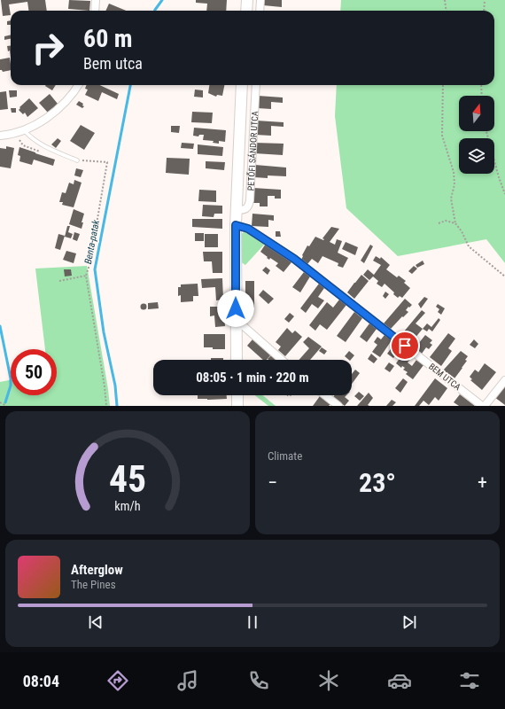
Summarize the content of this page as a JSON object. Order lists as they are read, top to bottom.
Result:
{
  "streets": {
    "main road": ["PETŐFI SÁNDOR UTCA"],
    "street": ["BEM UTCA"]
  },
  "crossings": [
    ["PETŐFI SÁNDOR UTCA", "BEM UTCA"]
  ],
  "water": ["Benta-patak"],
  "north": "top",
  "page": {
    "turn": ["60 m", "Bem utca"],
    "limit": "50",
    "trip": "08:05 · 1 min · 220 m",
    "tile": "Climate",
    "heat": ["−", "23°", "+"],
    "song": ["Afterglow", "The Pines"],
    "tabs": "08:04",
    "gauge": ["45", "km/h"]
  }
}
